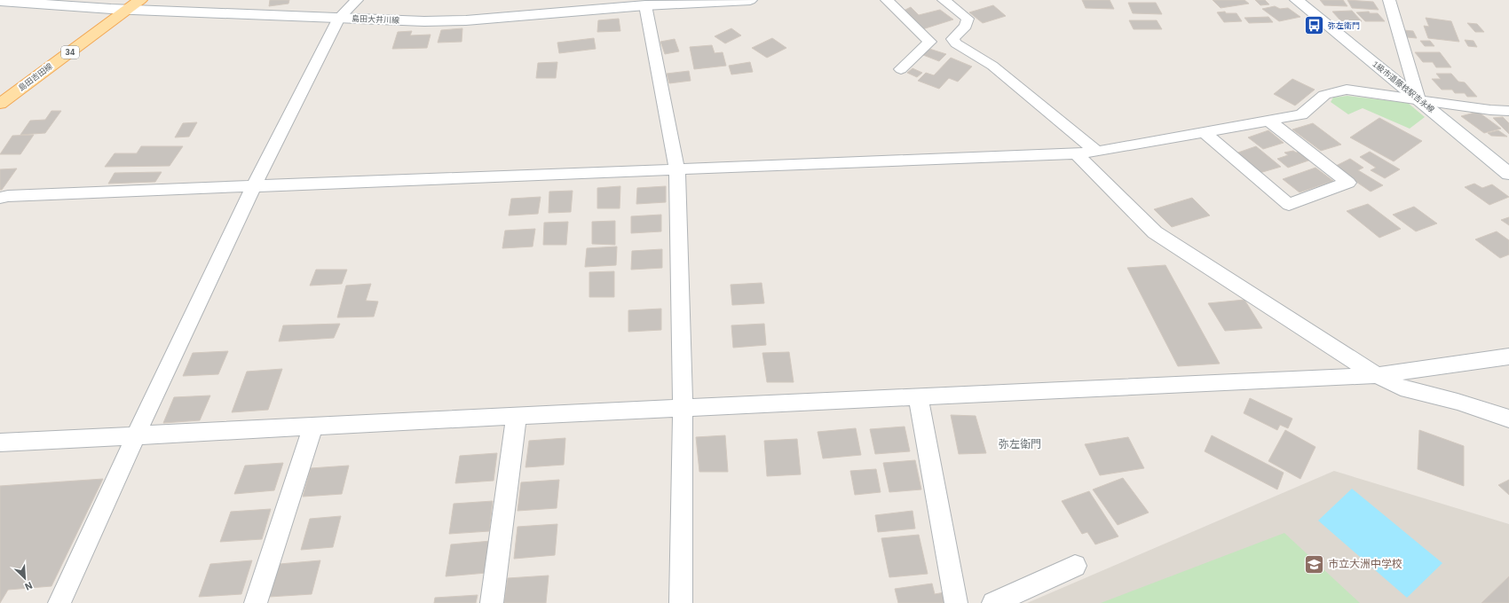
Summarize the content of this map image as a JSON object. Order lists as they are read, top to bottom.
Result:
{
  "streets": {
    "main road": [
      "島田大井川線",
      "34",
      "島田吉田線",
      "1級市道藤枝駅吉永線"
    ]
  },
  "crossings": [
    ["島田大井川線", "島田吉田線"]
  ],
  "districts": ["弥左衛門"],
  "places": {
    "bus stop": ["弥左衛門"],
    "school or university": ["市立大洲中学校"]
  },
  "north": "bottom right"
}
